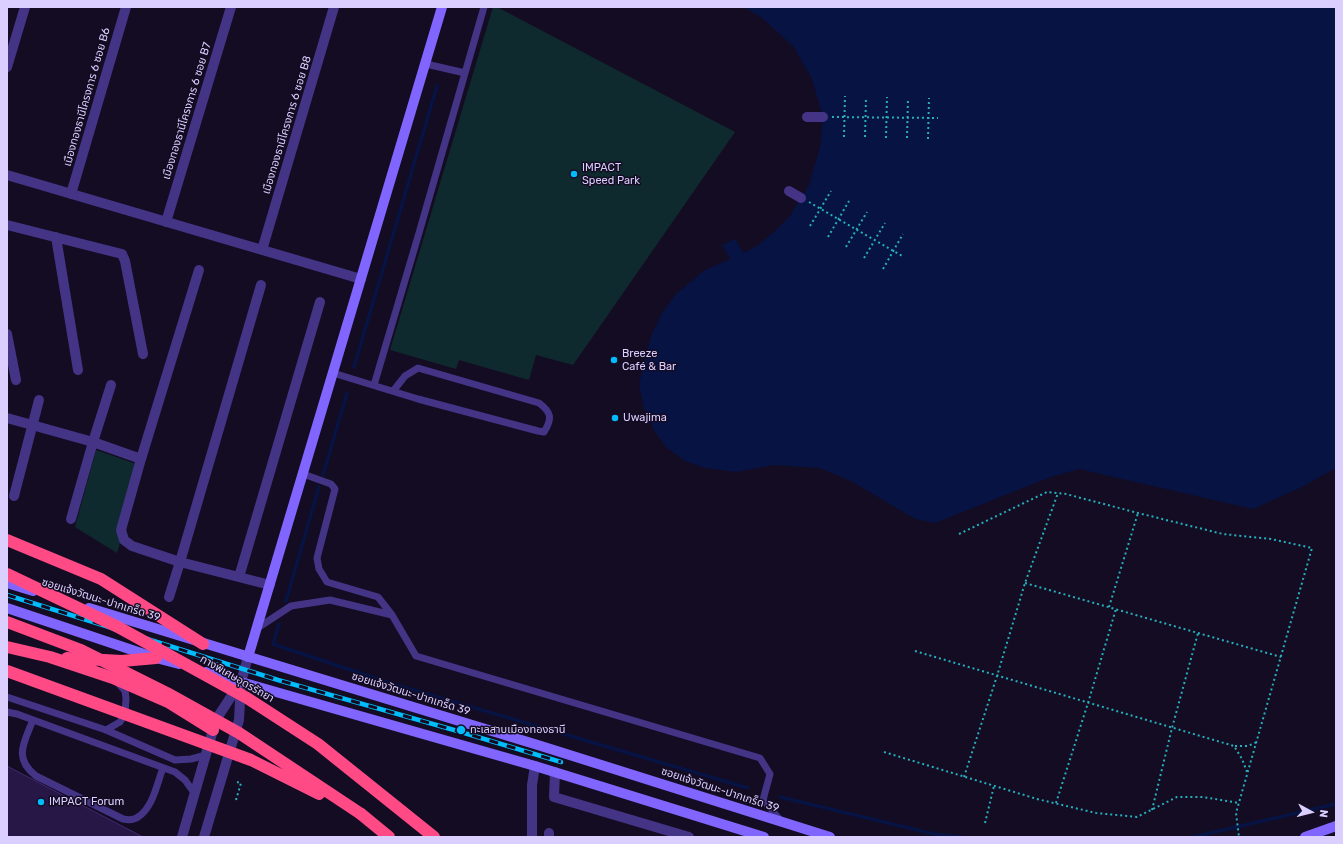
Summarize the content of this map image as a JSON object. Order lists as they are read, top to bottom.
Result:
{
  "streets": {
    "highway": ["ทางพิเศษอุดรรัถยา"],
    "main road": ["ซอยแจ้งวัฒนะ-ปากเกร็ด 39"],
    "street": ["เมืองทองธานีโครงการ 6 ซอย B6", "เมืองทองธานีโครงการ 6 ซอย B7", "เมืองทองธานีโครงการ 6 ซอย B8"]
  },
  "crossings": [
    ["ซอยแจ้งวัฒนะ-ปากเกร็ด 39", "ทางพิเศษอุดรรัถยา"]
  ],
  "places": [
    "IMPACT Speed Park",
    "Breeze Café & Bar",
    "Uwajima",
    "ทะเลสาบเมืองทองธานี",
    "IMPACT Forum"
  ],
  "north": "right"
}
